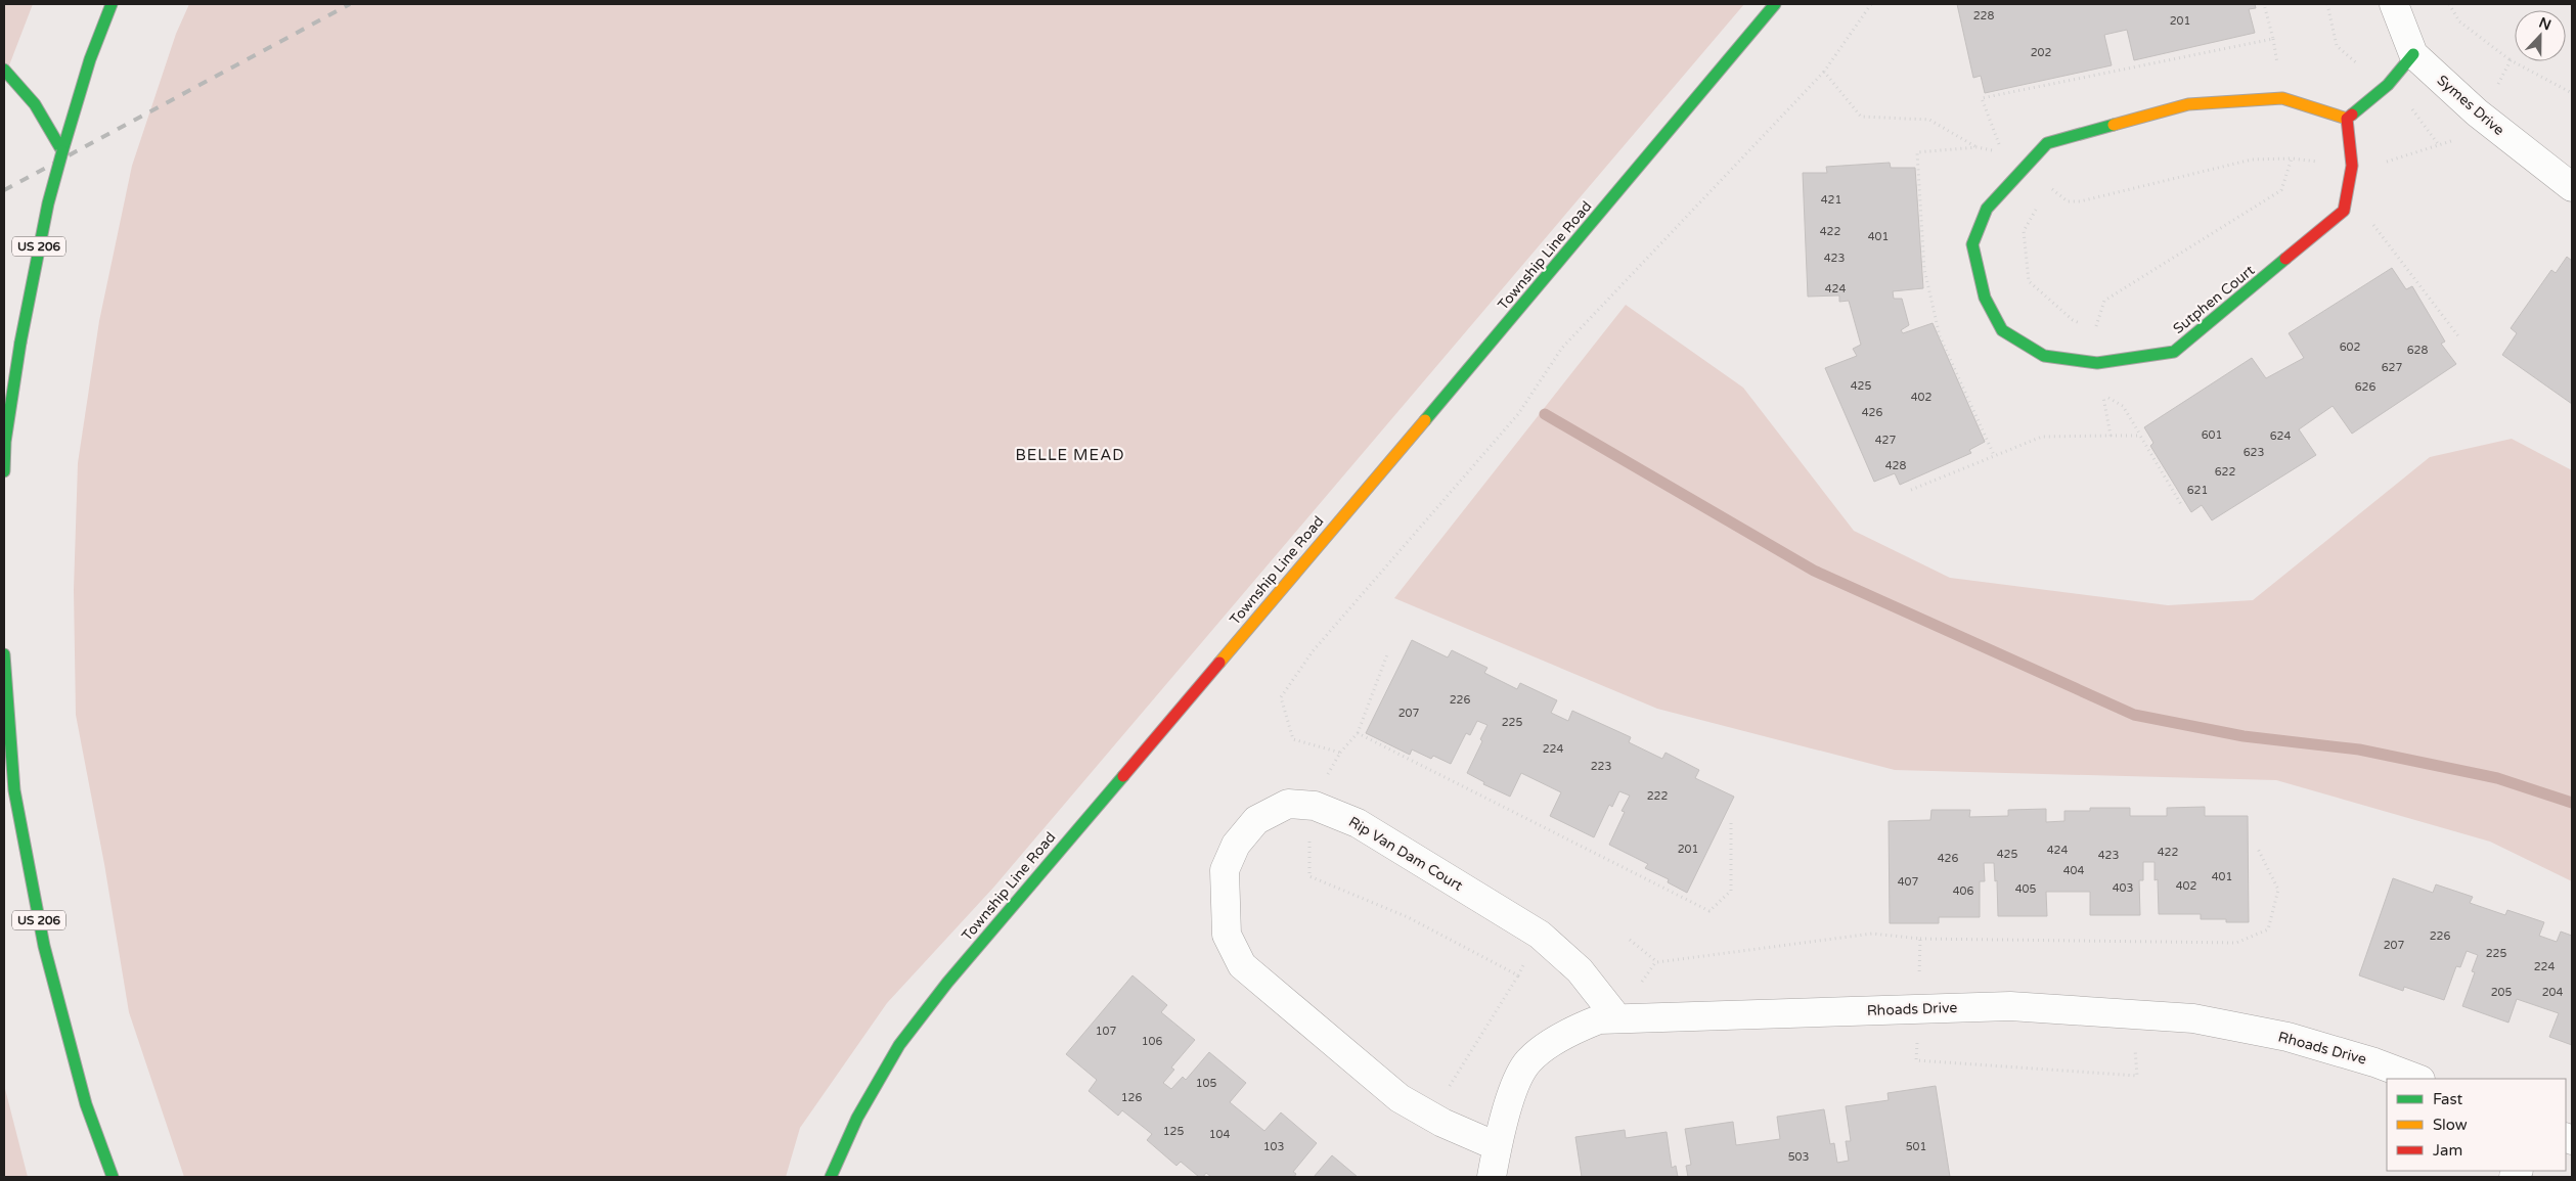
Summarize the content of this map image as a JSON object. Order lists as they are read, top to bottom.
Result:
{
  "streets": {
    "main road": ["US 206", "Township Line Road", "Sutphen Court"],
    "street": ["Symes Drive", "Rip Van Dam Court", "Rhoads Drive"]
  },
  "crossings": [
    ["Rip Van Dam Court", "Rhoads Drive"]
  ],
  "districts": ["BELLE MEAD"],
  "house_numbers": [
    "228",
    "201",
    "202",
    "421",
    "422",
    "401",
    "423",
    "424",
    "602",
    "628",
    "627",
    "425",
    "626",
    "402",
    "426",
    "601",
    "624",
    "427",
    "623",
    "428",
    "622",
    "621",
    "226",
    "207",
    "225",
    "224",
    "223",
    "222",
    "201",
    "424",
    "422",
    "425",
    "423",
    "426",
    "404",
    "401",
    "407",
    "402",
    "403",
    "405",
    "406",
    "226",
    "207",
    "225",
    "224",
    "205",
    "204",
    "107",
    "106",
    "105",
    "126",
    "125",
    "104",
    "103",
    "501",
    "503"
  ],
  "legend": ["Fast", "Slow", "Jam"],
  "north": "top"
}
